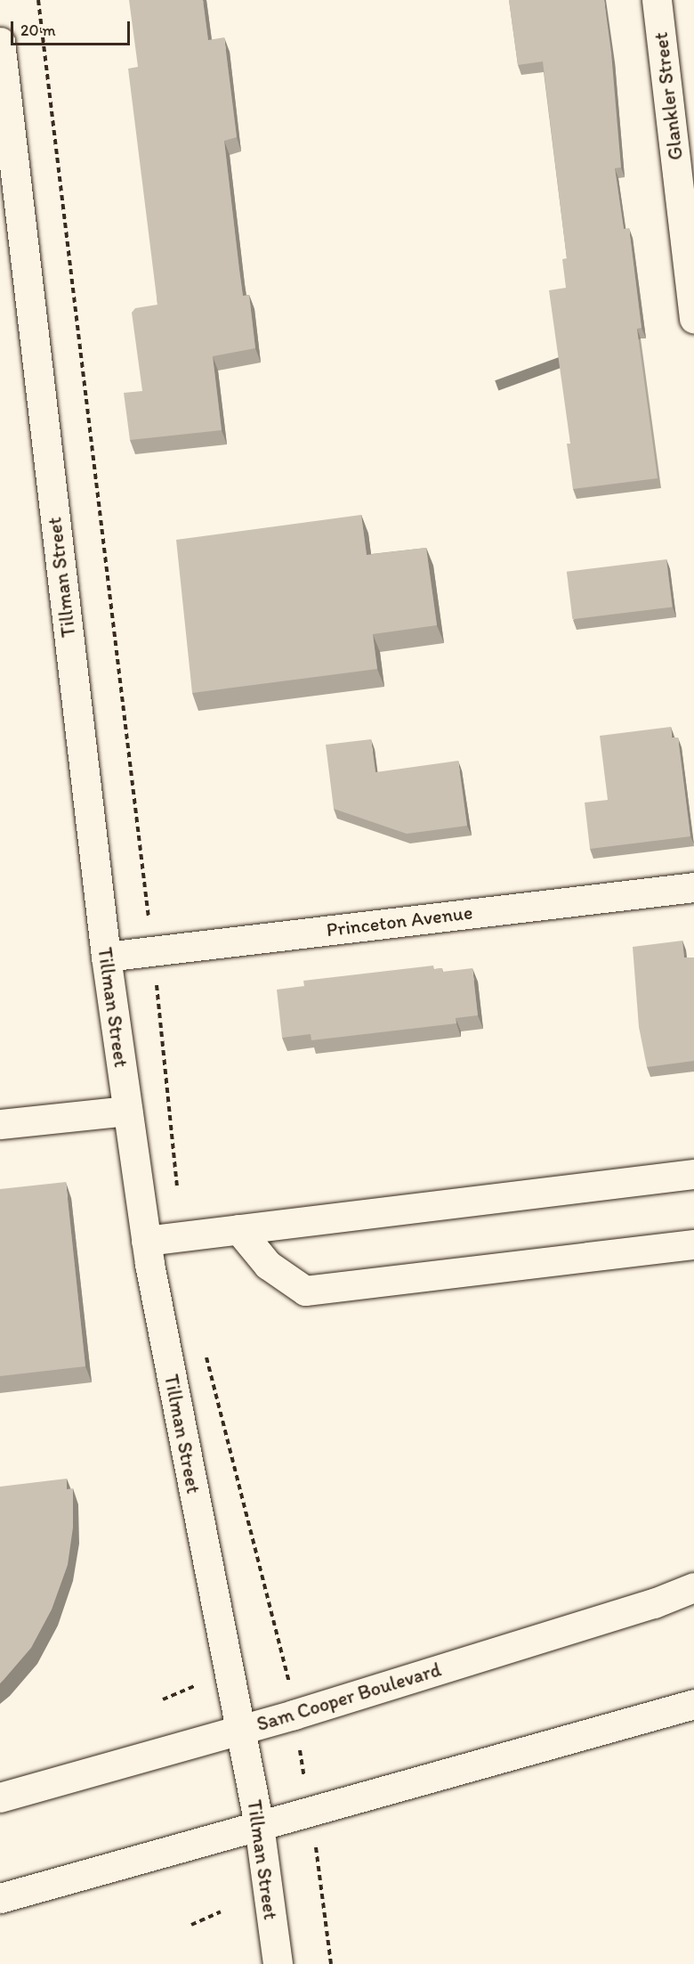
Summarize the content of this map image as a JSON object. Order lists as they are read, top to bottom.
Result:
{
  "streets": {
    "main road": [
      "Glankler Street",
      "Tillman Street",
      "Princeton Avenue",
      "Sam Cooper Boulevard"
    ]
  },
  "crossings": [
    ["Tillman Street", "Princeton Avenue"],
    ["Tillman Street", "Sam Cooper Boulevard"]
  ],
  "scale_bar": "20 m"
}
